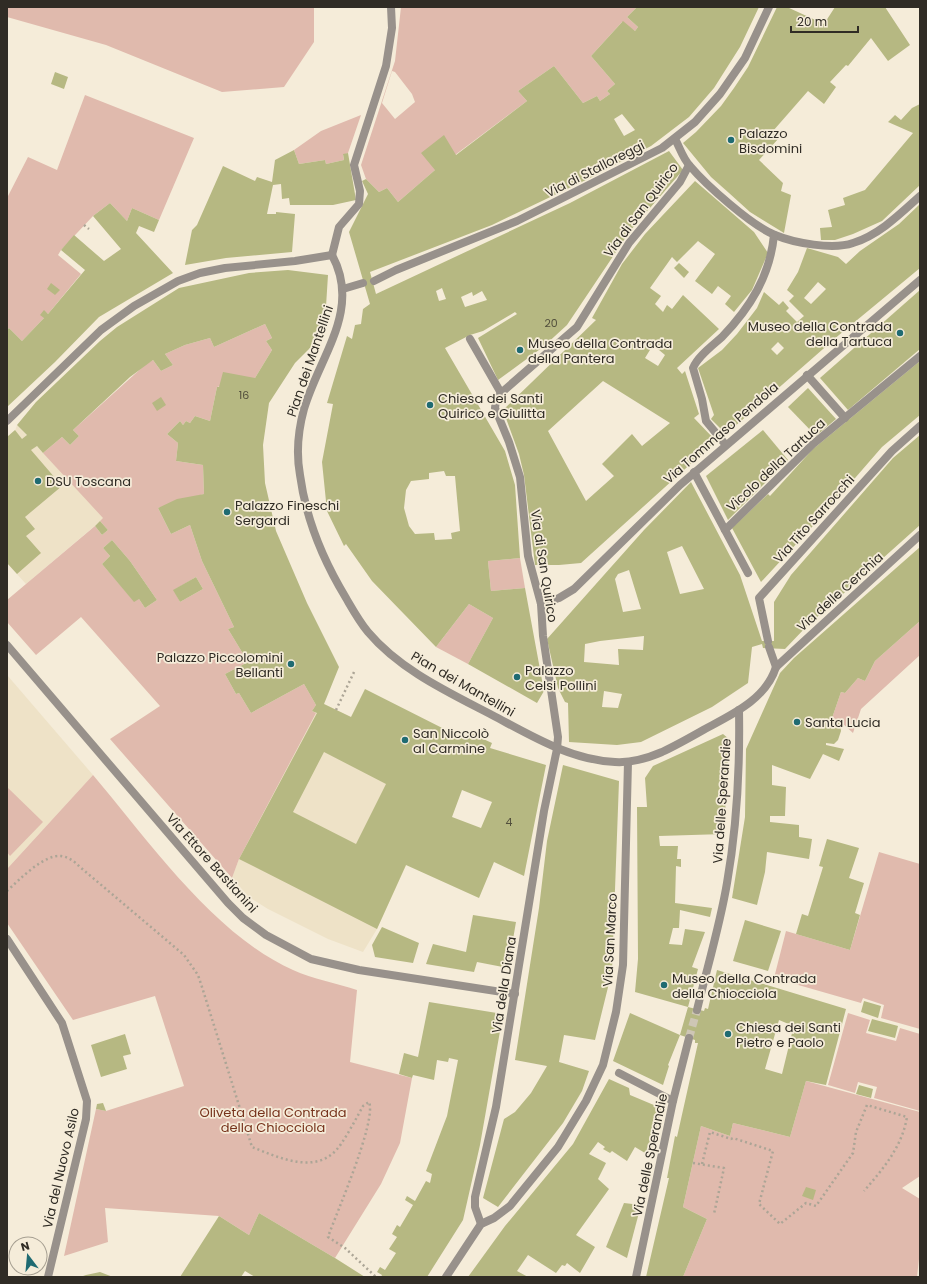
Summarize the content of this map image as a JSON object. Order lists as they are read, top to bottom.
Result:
{
  "streets": {
    "street": [
      "Via di Stalloreggi",
      "Via di San Quirico",
      "Pian dei Mantellini",
      "Via Tommaso Pendola",
      "Vicolo della Tartuca",
      "Via Tito Sarrocchi",
      "Via delle Cerchia",
      "Via delle Sperandie",
      "Via Ettore Bastianini",
      "Via San Marco",
      "Via della Diana",
      "Via del Nuovo Asilo"
    ]
  },
  "crossings": [
    ["Via di San Quirico", "Pian dei Mantellini"],
    ["Via di San Quirico", "Via Tommaso Pendola"],
    ["Via di San Quirico", "Via della Diana"],
    ["Pian dei Mantellini", "Via Tito Sarrocchi"],
    ["Pian dei Mantellini", "Via delle Cerchia"],
    ["Pian dei Mantellini", "Via delle Sperandie"],
    ["Pian dei Mantellini", "Via San Marco"],
    ["Pian dei Mantellini", "Via della Diana"],
    ["Via Tommaso Pendola", "Vicolo della Tartuca"],
    ["Via Tito Sarrocchi", "Via delle Cerchia"],
    ["Via Ettore Bastianini", "Via della Diana"],
    ["Via San Marco", "Via della Diana"]
  ],
  "parks": ["Oliveta della Contrada della Chiocciola"],
  "places": [
    "Palazzo Bisdomini",
    "Museo della Contrada della Tartuca",
    "Museo della Contrada della Pantera",
    "Chiesa dei Santi Quirico e Giulitta",
    "DSU Toscana",
    "Palazzo Fineschi Sergardi",
    "Palazzo Piccolomini Bellanti",
    "Palazzo Celsi Pollini",
    "Santa Lucia",
    "San Niccolò al Carmine",
    "Museo della Contrada della Chiocciola",
    "Chiesa dei Santi Pietro e Paolo"
  ],
  "house_numbers": ["20", "16", "4"],
  "scale_bar": "20 m",
  "north": "top"
}
